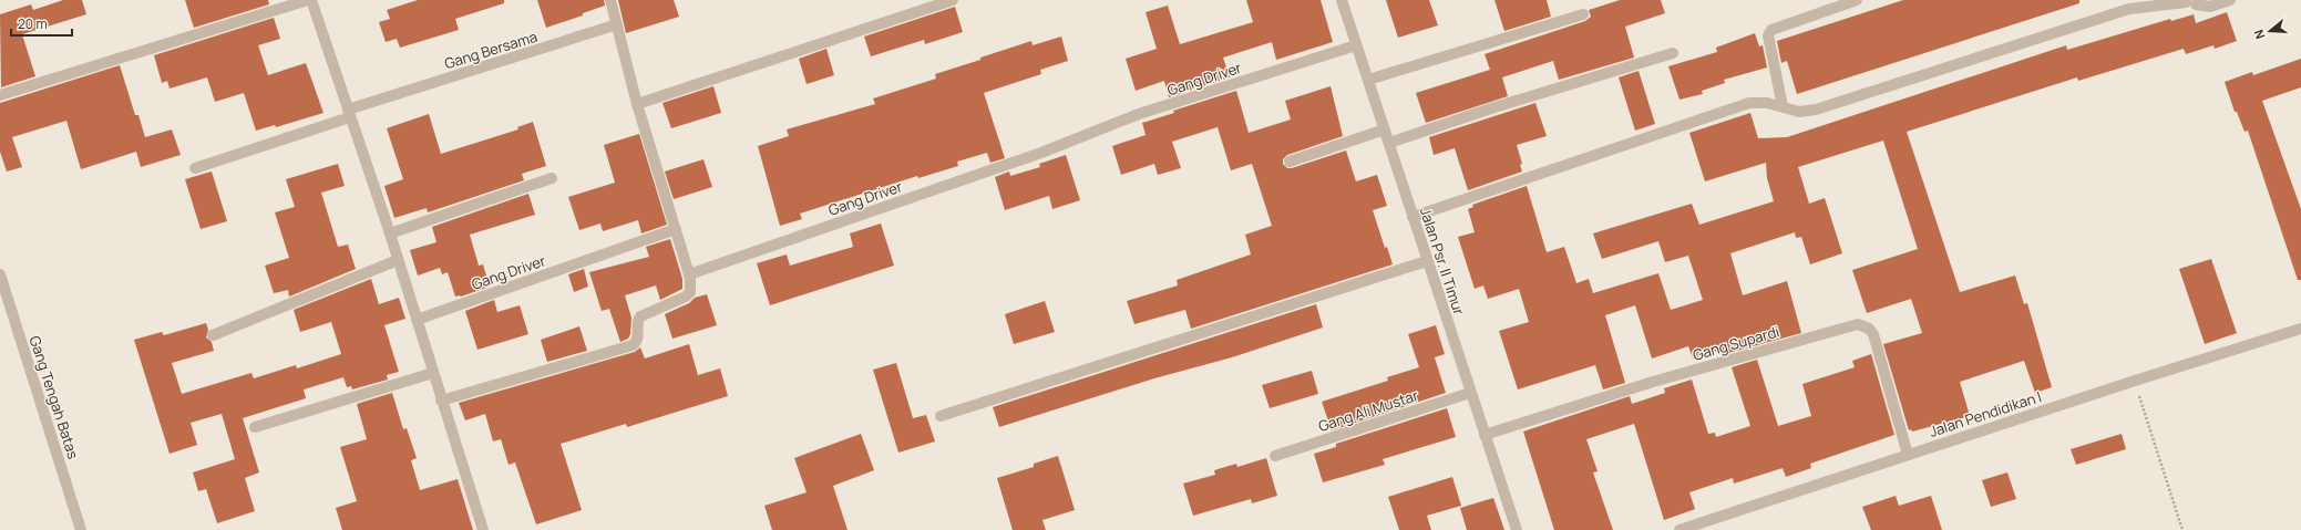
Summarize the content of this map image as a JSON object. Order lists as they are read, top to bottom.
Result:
{
  "streets": {
    "street": [
      "Gang Bersama",
      "Gang Driver",
      "Jalan Psr. II Timur",
      "Gang Supardi",
      "Gang Tengah Batas",
      "Gang Ali Mustar",
      "Jalan Pendidikan I"
    ]
  },
  "crossings": [
    ["Gang Driver", "Jalan Psr. II Timur"],
    ["Jalan Psr. II Timur", "Gang Supardi"],
    ["Jalan Psr. II Timur", "Gang Ali Mustar"],
    ["Gang Supardi", "Jalan Pendidikan I"]
  ],
  "scale_bar": "20 m",
  "north": "left"
}
